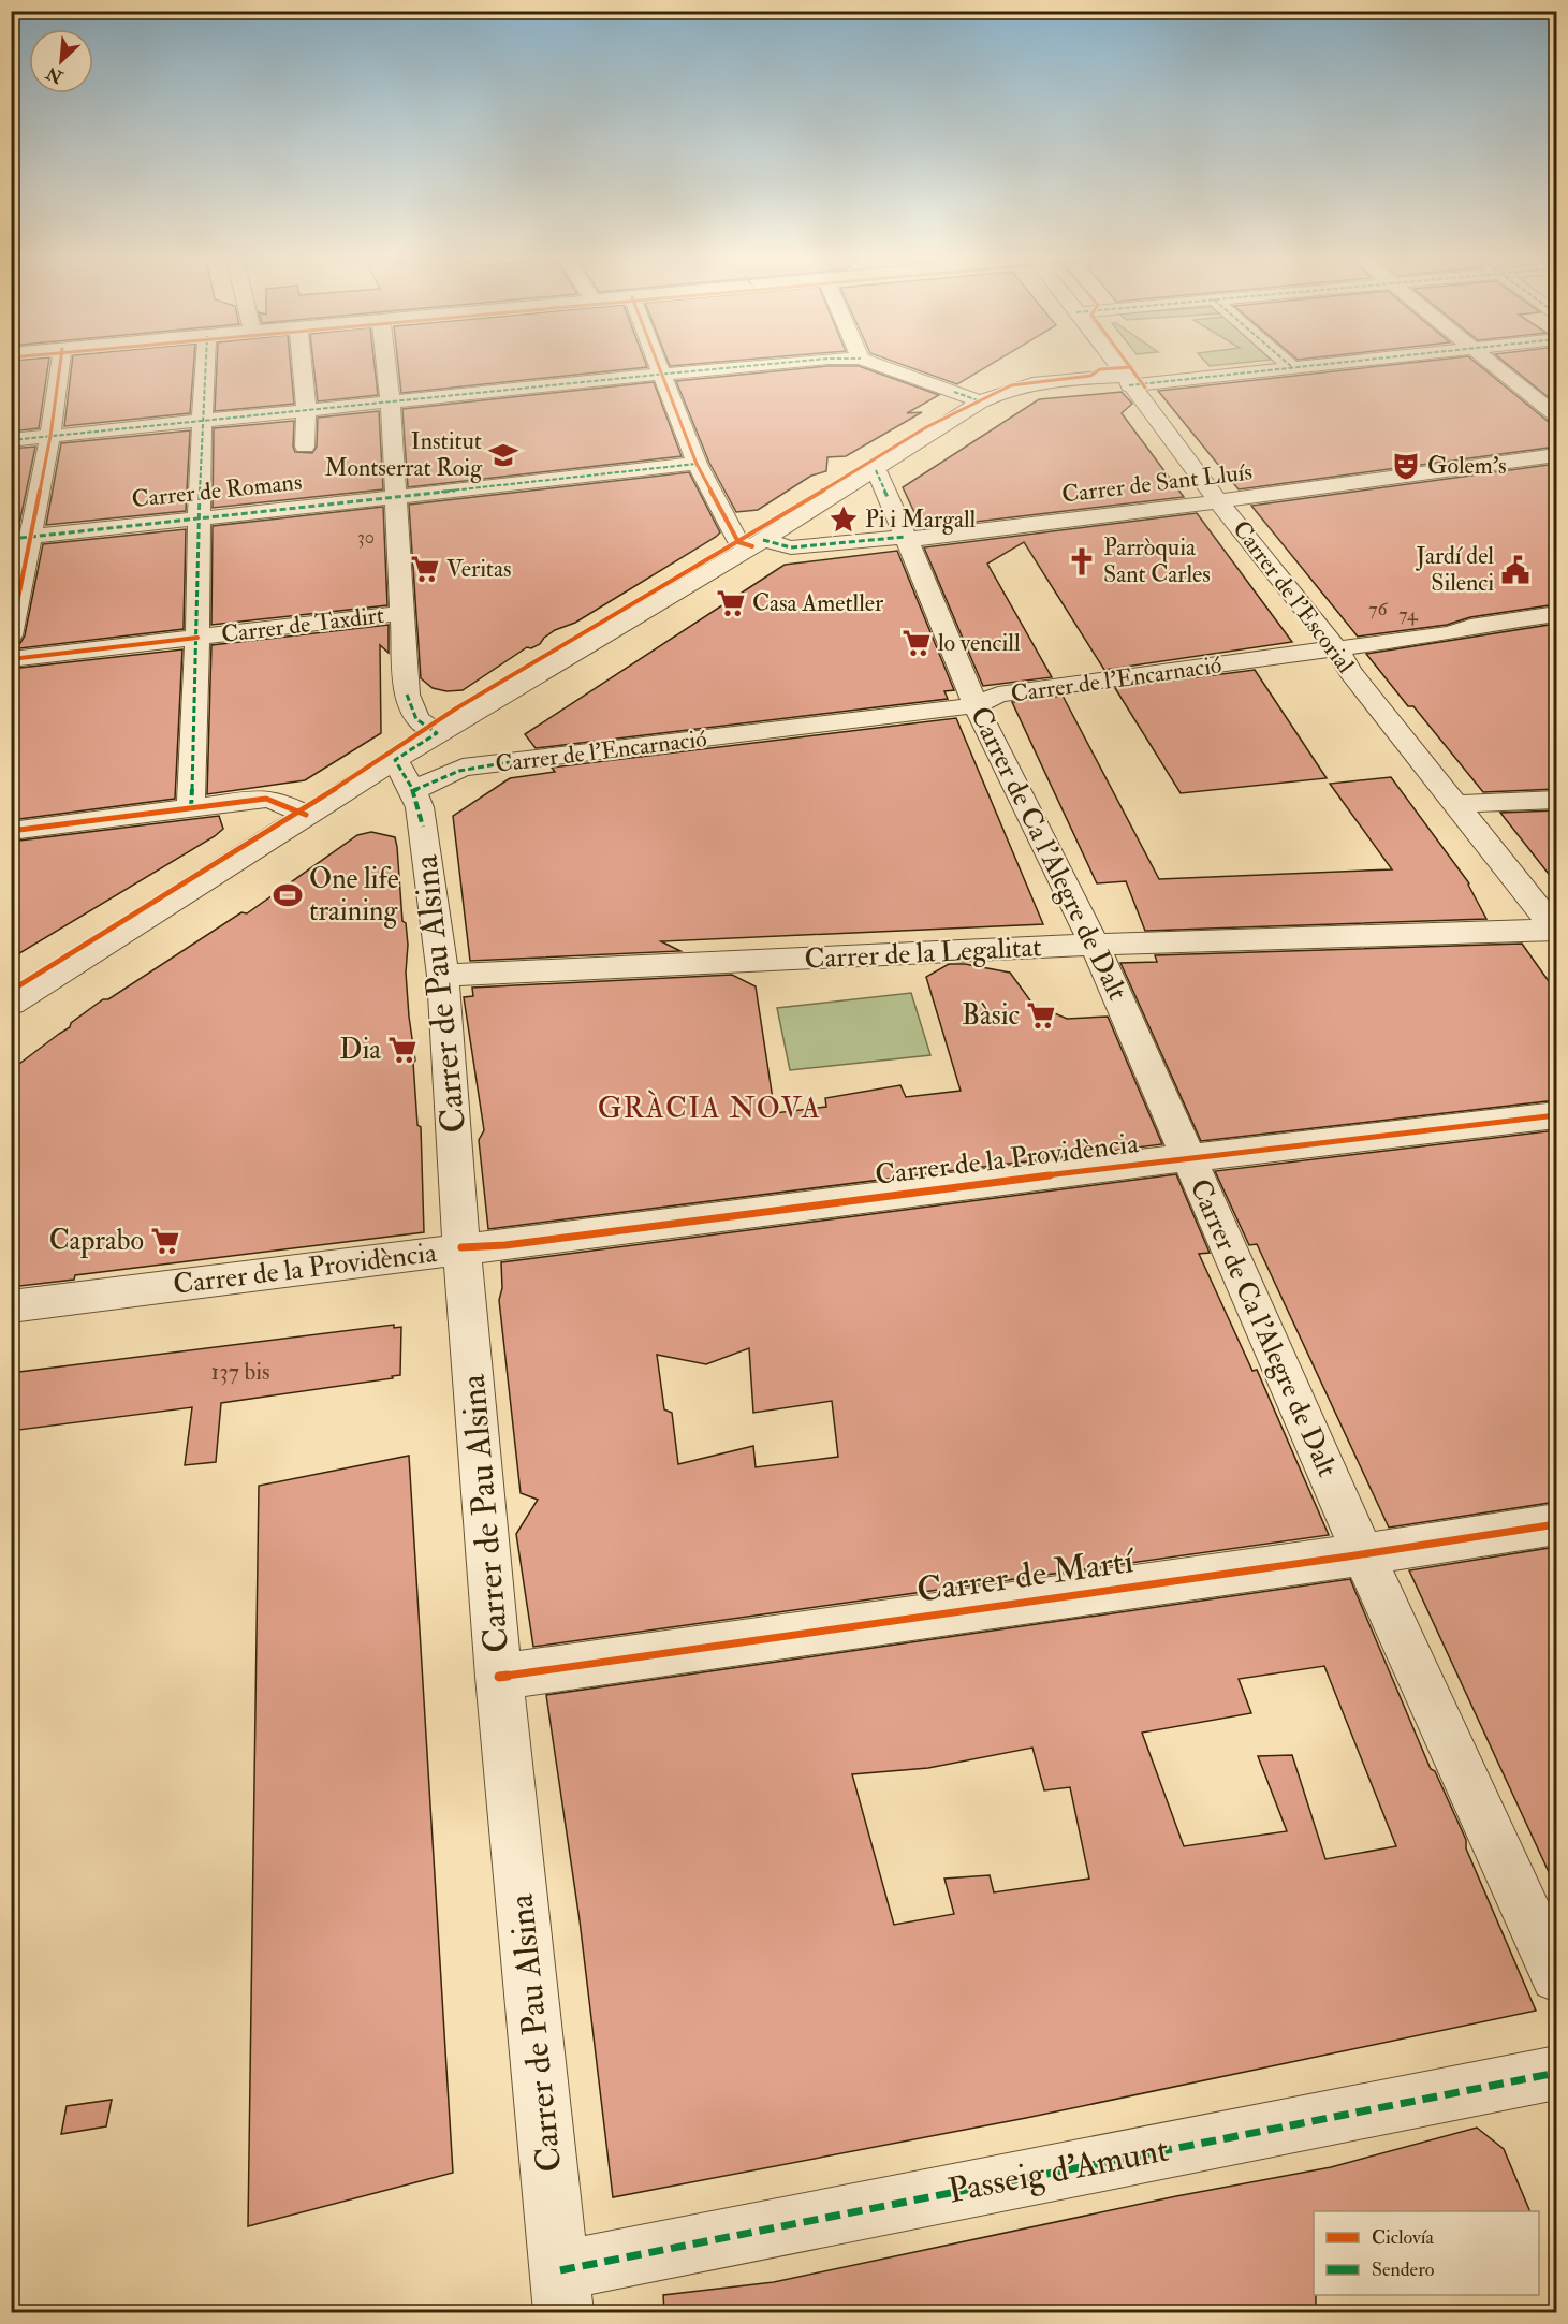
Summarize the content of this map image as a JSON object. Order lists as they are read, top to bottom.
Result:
{
  "streets": {
    "street": [
      "Carrer de Sant Lluís",
      "Carrer de Romans",
      "Carrer de l'Escorial",
      "Carrer de Taxdirt",
      "Carrer de l'Encarnació",
      "Carrer de Ca l'Alegre de Dalt",
      "Carrer de la Legalitat",
      "Carrer de Pau Alsina",
      "Carrer de la Providència",
      "Carrer de Martí",
      "Passeig d'Amunt"
    ]
  },
  "crossings": [
    ["Carrer de Sant Lluís", "Carrer de l'Escorial"],
    ["Carrer de Sant Lluís", "Carrer de Ca l'Alegre de Dalt"],
    ["Carrer de l'Escorial", "Carrer de l'Encarnació"],
    ["Carrer de l'Escorial", "Carrer de la Legalitat"],
    ["Carrer de l'Encarnació", "Carrer de Ca l'Alegre de Dalt"],
    ["Carrer de l'Encarnació", "Carrer de Pau Alsina"],
    ["Carrer de Ca l'Alegre de Dalt", "Carrer de la Legalitat"],
    ["Carrer de Ca l'Alegre de Dalt", "Carrer de la Providència"],
    ["Carrer de Ca l'Alegre de Dalt", "Carrer de Martí"],
    ["Carrer de la Legalitat", "Carrer de Pau Alsina"],
    ["Carrer de Pau Alsina", "Carrer de la Providència"],
    ["Carrer de Pau Alsina", "Carrer de Martí"],
    ["Carrer de Pau Alsina", "Passeig d'Amunt"]
  ],
  "districts": ["GRÀCIA NOVA"],
  "places": {
    "school or university": ["Institut Montserrat Roig"],
    "theatre": ["Golem's"],
    "place": ["Pi i Margall"],
    "church": ["Parròquia Sant Carles"],
    "supermarket": [
      "Veritas",
      "Casa Ametller",
      "lo vencill",
      "Bàsic",
      "Dia",
      "Caprabo"
    ],
    "public building": ["Jardí del Silenci"],
    "sports": ["One life training"]
  },
  "house_numbers": [
    "30",
    "76",
    "74",
    "137 bis"
  ],
  "legend": ["Ciclovía", "Sendero"],
  "north": "bottom left"
}
